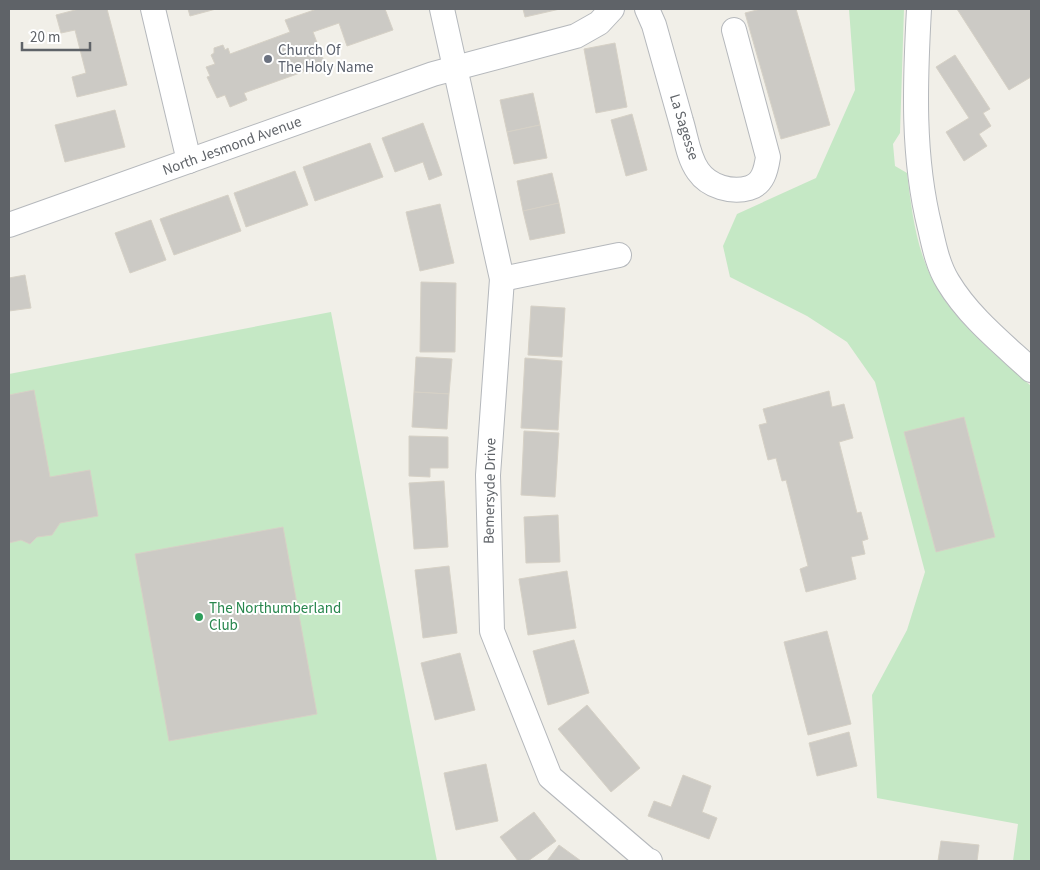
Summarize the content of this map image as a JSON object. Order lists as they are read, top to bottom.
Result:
{
  "streets": {
    "street": ["La Sagesse", "North Jesmond Avenue", "Bemersyde Drive"]
  },
  "crossings": [
    ["North Jesmond Avenue", "Bemersyde Drive"]
  ],
  "places": ["Church Of The Holy Name", "The Northumberland Club"],
  "scale_bar": "20 m"
}
